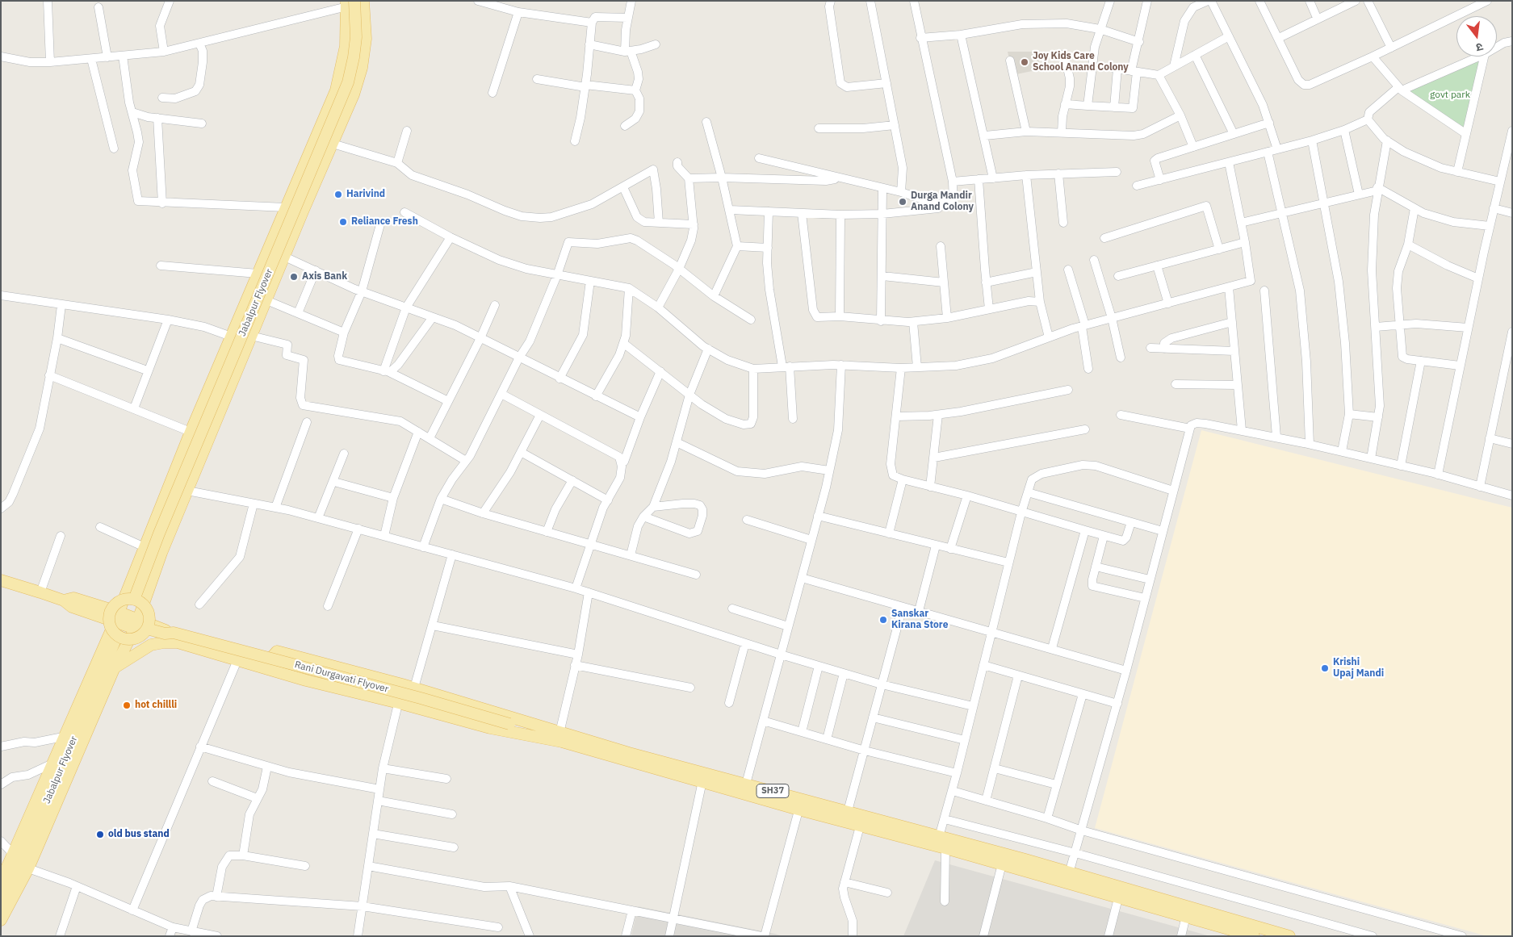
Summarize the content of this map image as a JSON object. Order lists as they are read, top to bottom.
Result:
{
  "streets": {
    "main road": ["Jabalpur Flyover", "Rani Durgavati Flyover", "SH37"]
  },
  "crossings": [
    ["Rani Durgavati Flyover", "SH37"]
  ],
  "parks": ["govt park"],
  "places": [
    "Joy Kids Care School Anand Colony",
    "Harivind",
    "Durga Mandir Anand Colony",
    "Reliance Fresh",
    "Axis Bank",
    "Sanskar Kirana Store",
    "Krishi Upaj Mandi",
    "hot chillli",
    "old bus stand"
  ],
  "north": "bottom"
}
